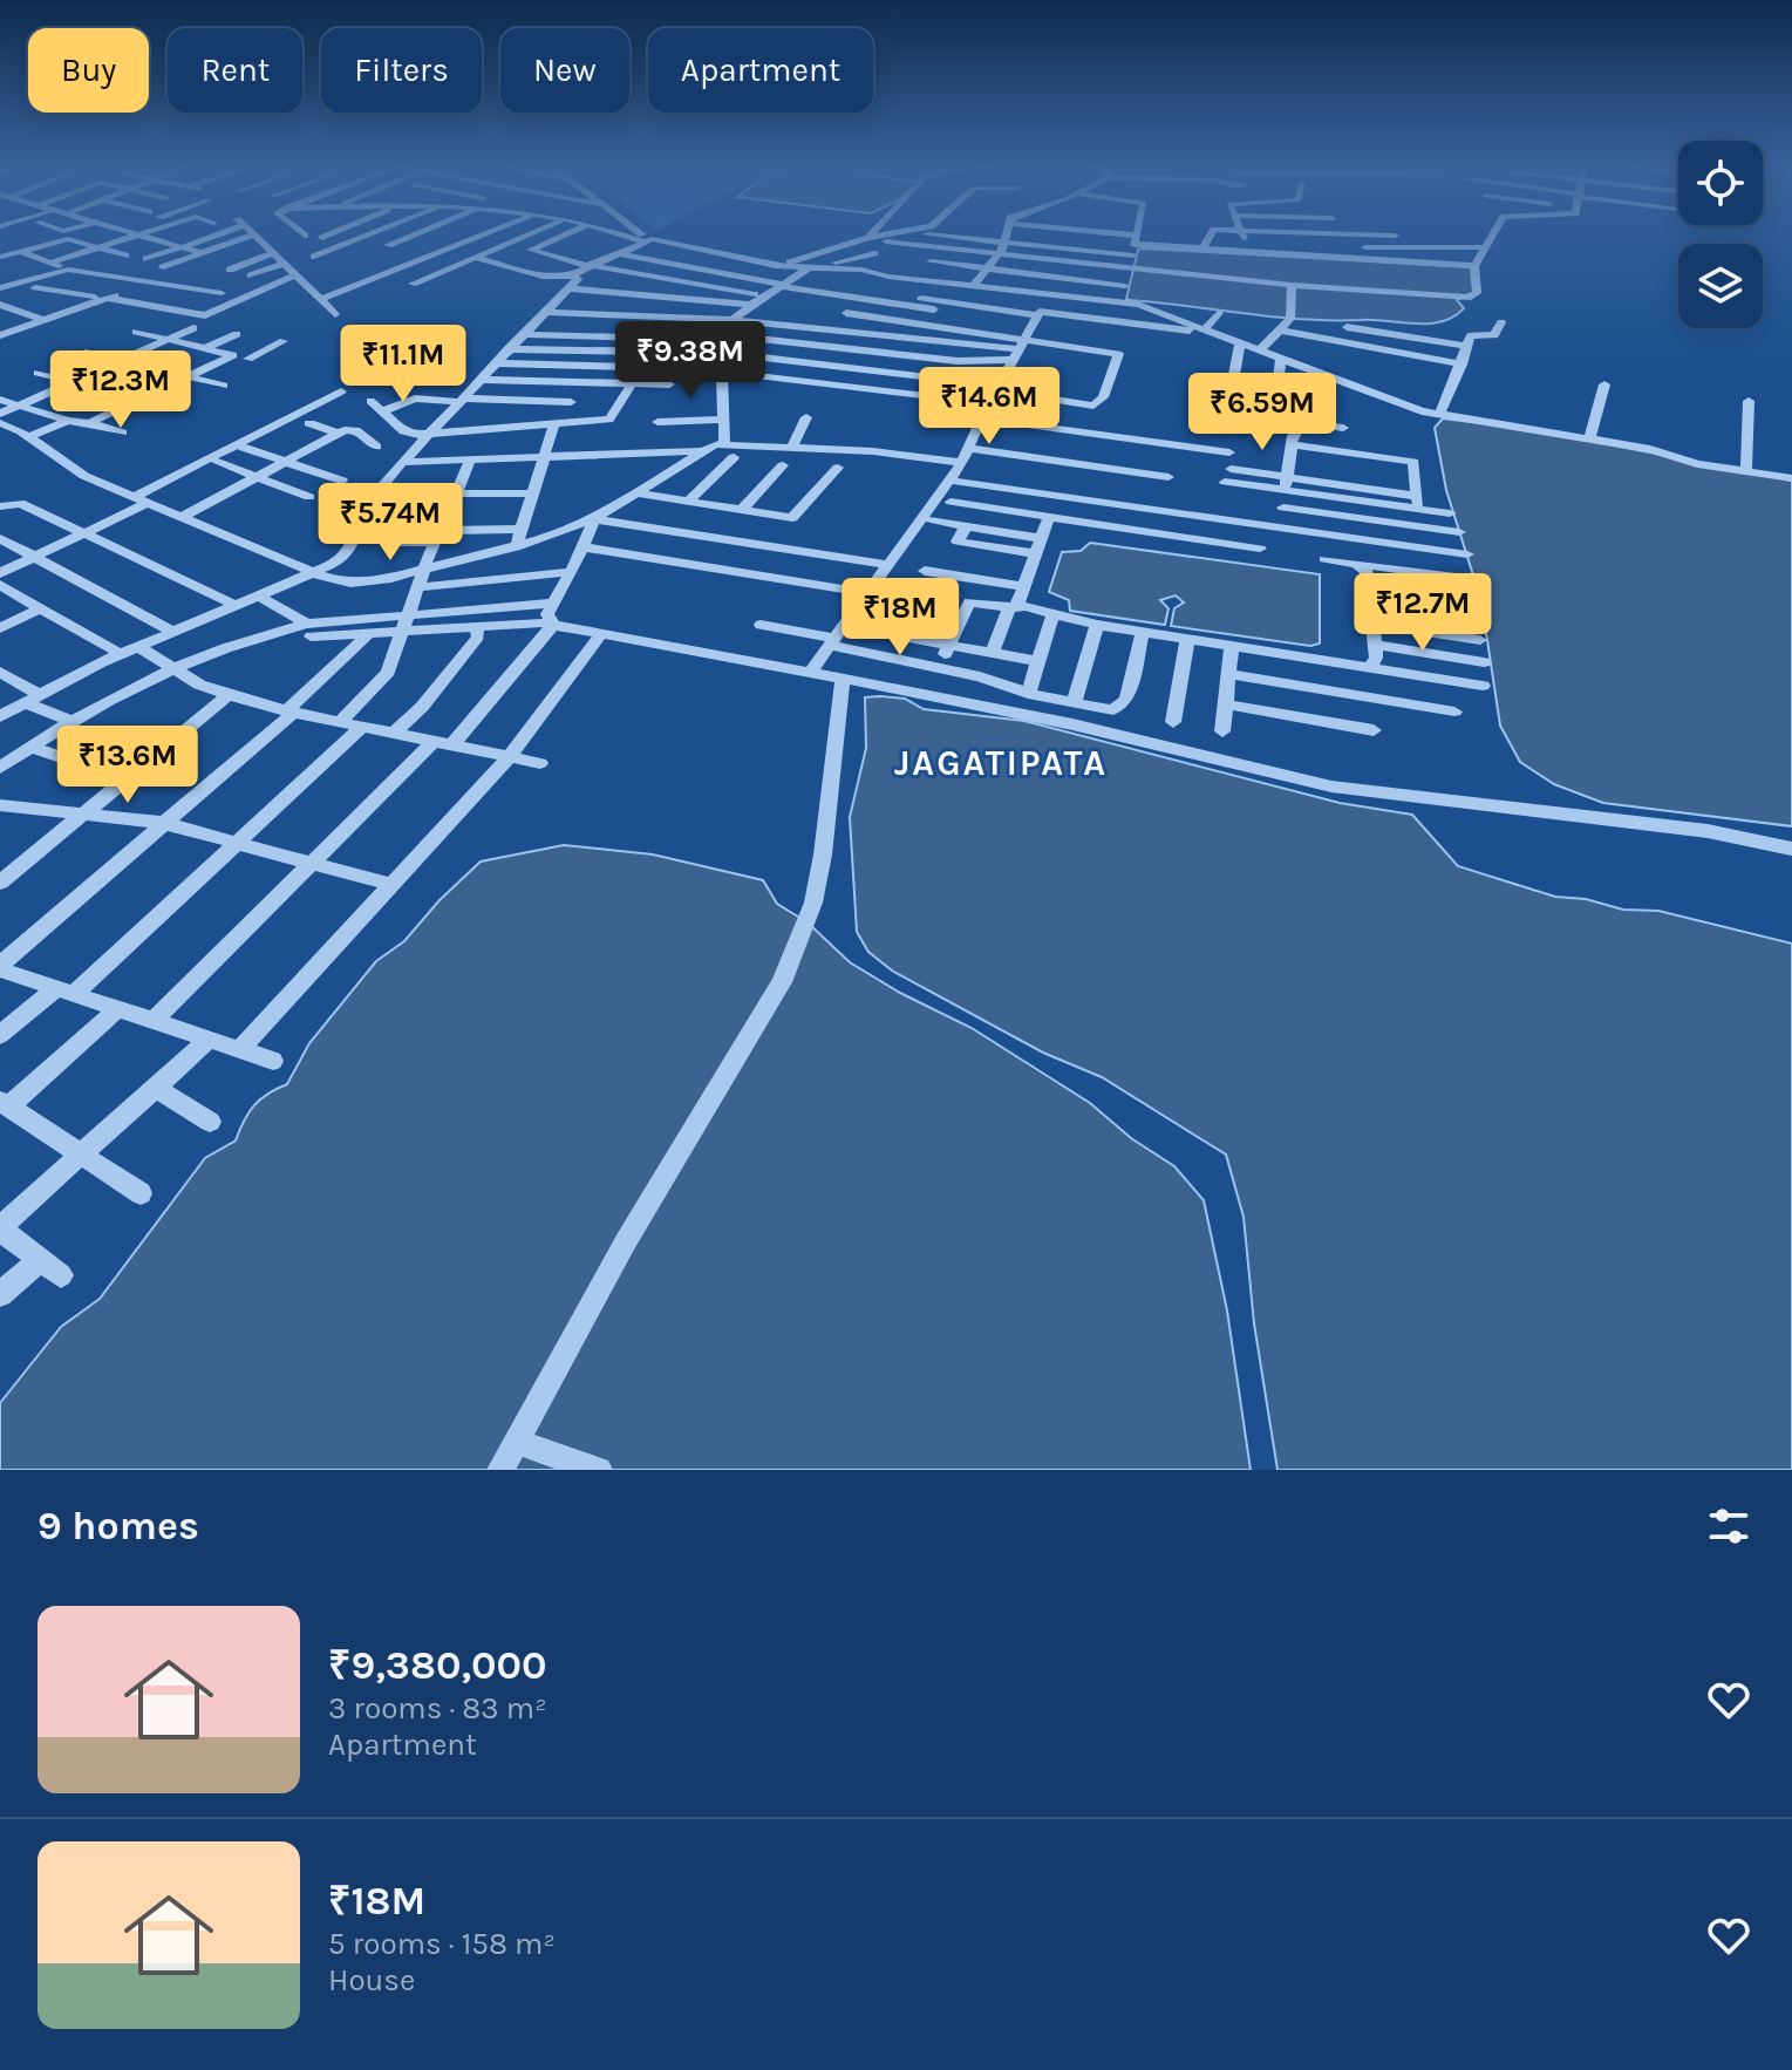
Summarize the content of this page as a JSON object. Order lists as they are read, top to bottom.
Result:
{
  "districts": ["JAGATIPATA"],
  "page": {
    "chip": [
      "Buy",
      "Rent",
      "Filters",
      "New",
      "Apartment"
    ],
    "price": [
      "₹9.38M",
      "₹11.1M",
      "₹12.3M",
      "₹14.6M",
      "₹6.59M",
      "₹5.74M",
      "₹12.7M",
      "₹18M",
      "₹13.6M"
    ],
    "heading": "9 homes",
    "list": [
      {
        "name": "₹9,380,000",
        "note": "3 rooms · 83 m² · Apartment"
      },
      {
        "name": "₹18M",
        "note": "5 rooms · 158 m² · House"
      }
    ]
  }
}
